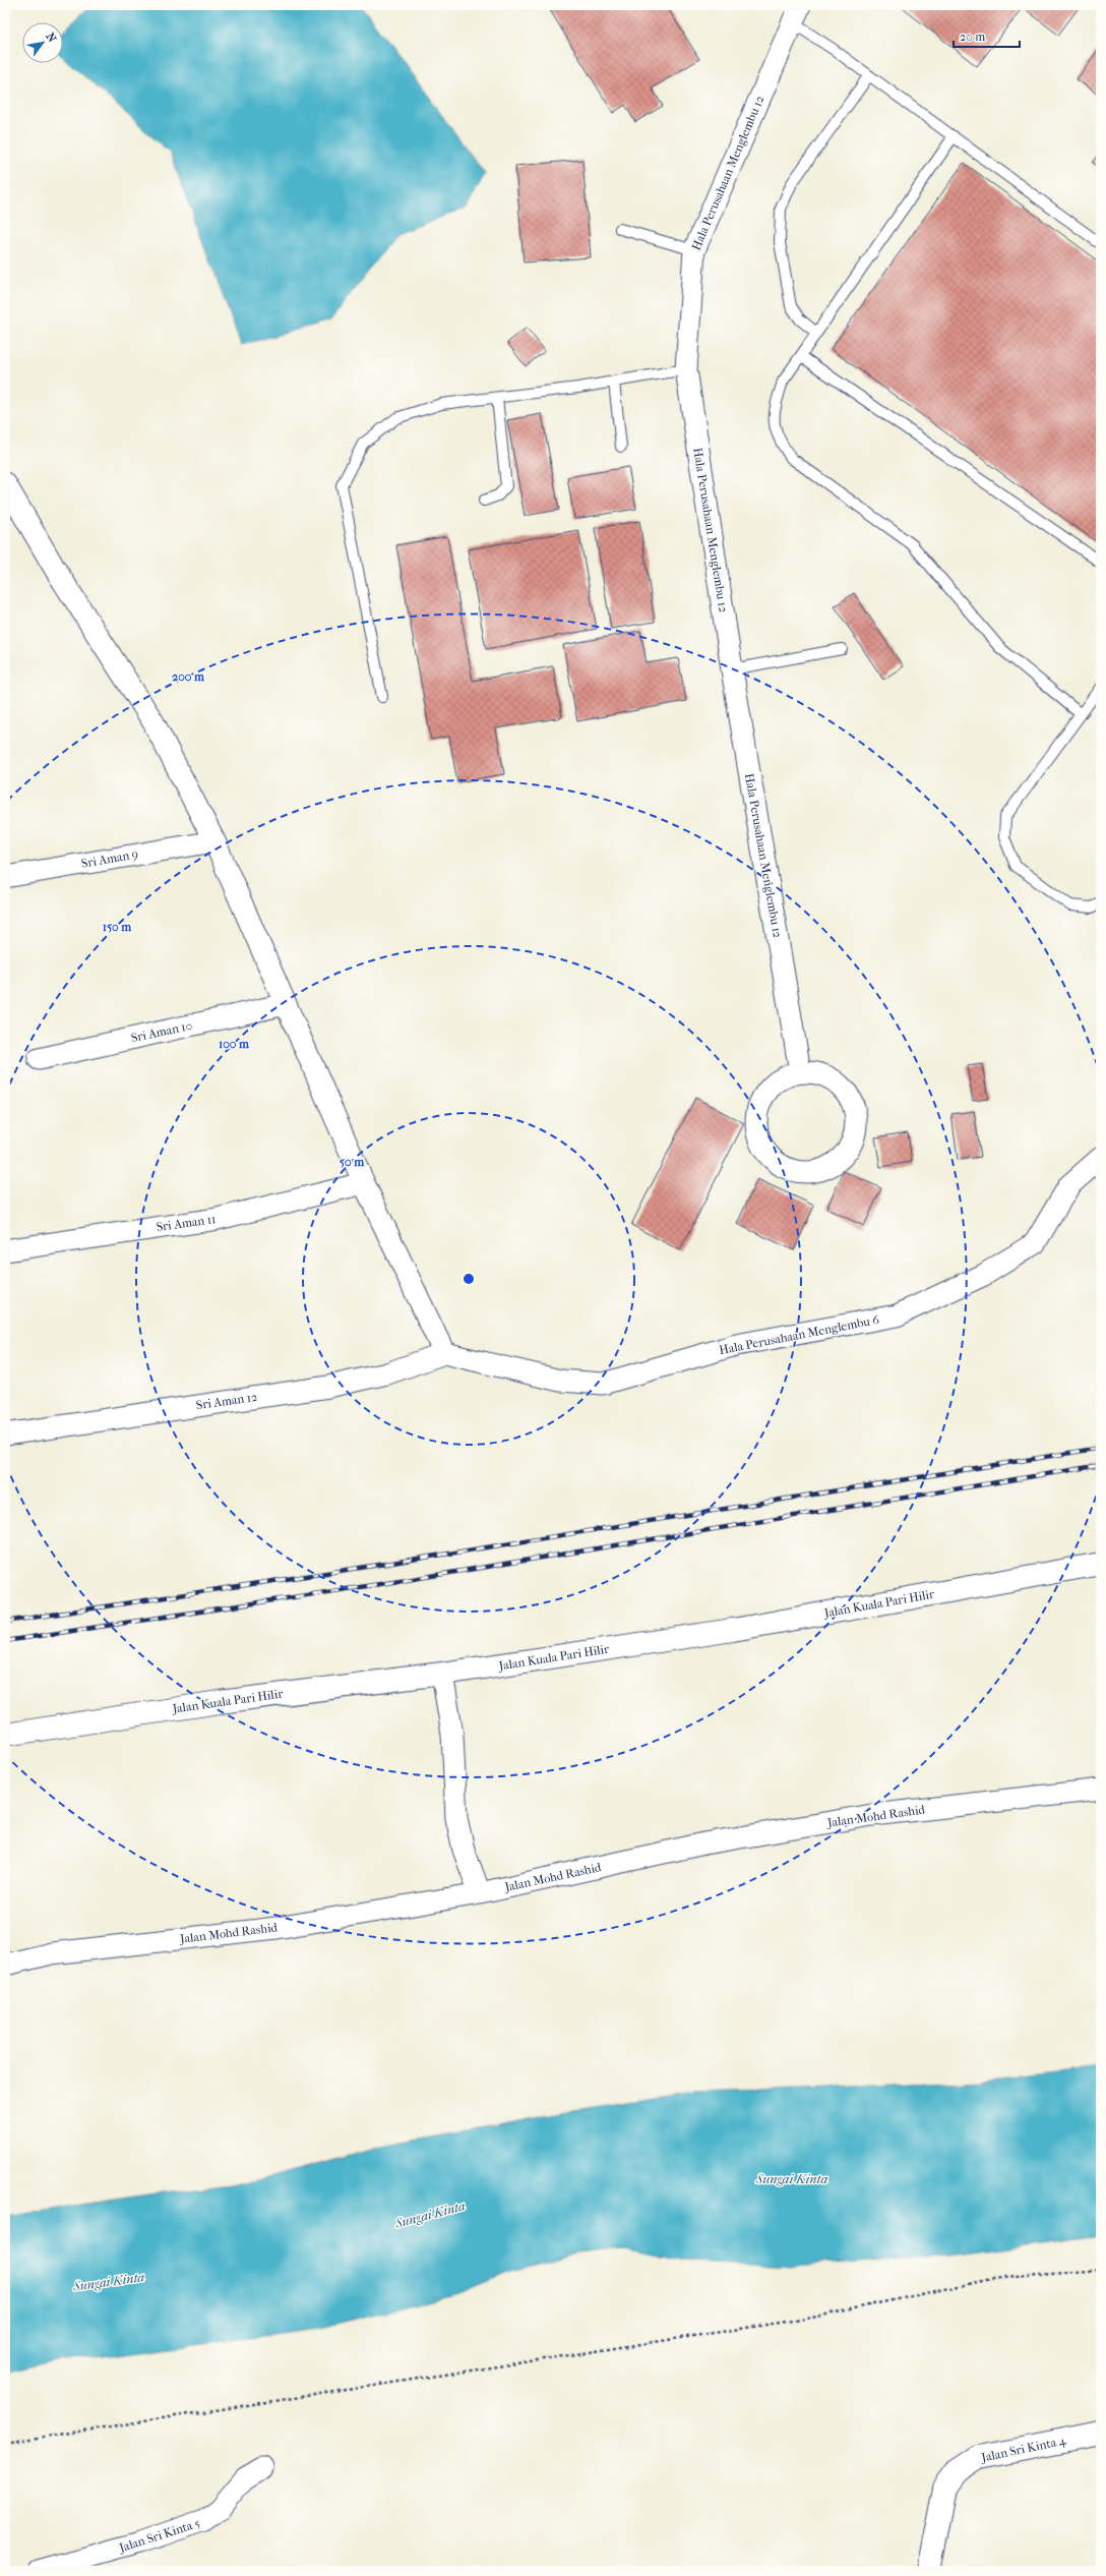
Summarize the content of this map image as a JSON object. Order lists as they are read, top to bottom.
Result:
{
  "streets": {
    "street": [
      "Hala Perusahaan Menglembu 12",
      "Sri Aman 9",
      "Sri Aman 10",
      "Sri Aman 11",
      "Hala Perusahaan Menglembu 6",
      "Sri Aman 12",
      "Jalan Kuala Pari Hilir",
      "Jalan Mohd Rashid",
      "Jalan Sri Kinta 4",
      "Jalan Sri Kinta 5"
    ]
  },
  "crossings": [
    ["Hala Perusahaan Menglembu 6", "Sri Aman 12"]
  ],
  "water": ["Sungai Kinta"],
  "scale_bar": "20 m",
  "north": "top right",
  "rings": [
    "200 m",
    "150 m",
    "100 m",
    "50 m"
  ]
}
